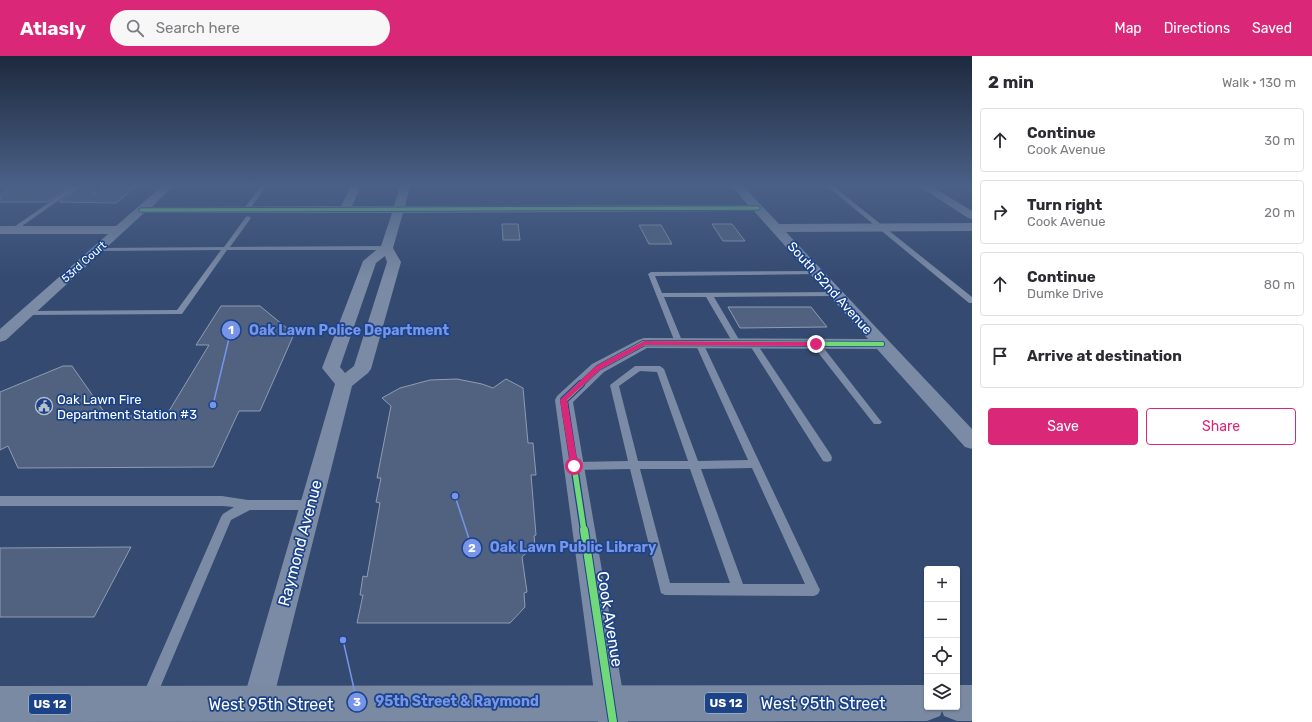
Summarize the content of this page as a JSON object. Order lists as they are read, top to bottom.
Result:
{
  "streets": {
    "main road": ["US 12", "West 95th Street"],
    "street": [
      "53rd Court",
      "South 52nd Avenue",
      "Raymond Avenue",
      "Cook Avenue"
    ]
  },
  "crossings": [
    ["Raymond Avenue", "West 95th Street"],
    ["Cook Avenue", "West 95th Street"]
  ],
  "places": {
    "other": ["Oak Lawn Police Department", "Oak Lawn Public Library", "95th Street & Raymond"],
    "public building": ["Oak Lawn Fire Department Station #3"]
  },
  "page": {
    "header": "Atlasly",
    "search": "Search here",
    "nav": ["Map", "Directions", "Saved"],
    "heading": ["2 min", "Walk · 130 m"],
    "list": [
      ["Continue", "Cook Avenue", "30 m"],
      ["Turn right", "Cook Avenue", "20 m"],
      ["Continue", "Dumke Drive", "80 m"],
      "Arrive at destination"
    ],
    "buttons": ["Save", "Share"],
    "map_buttons": ["+", "−"]
  }
}
